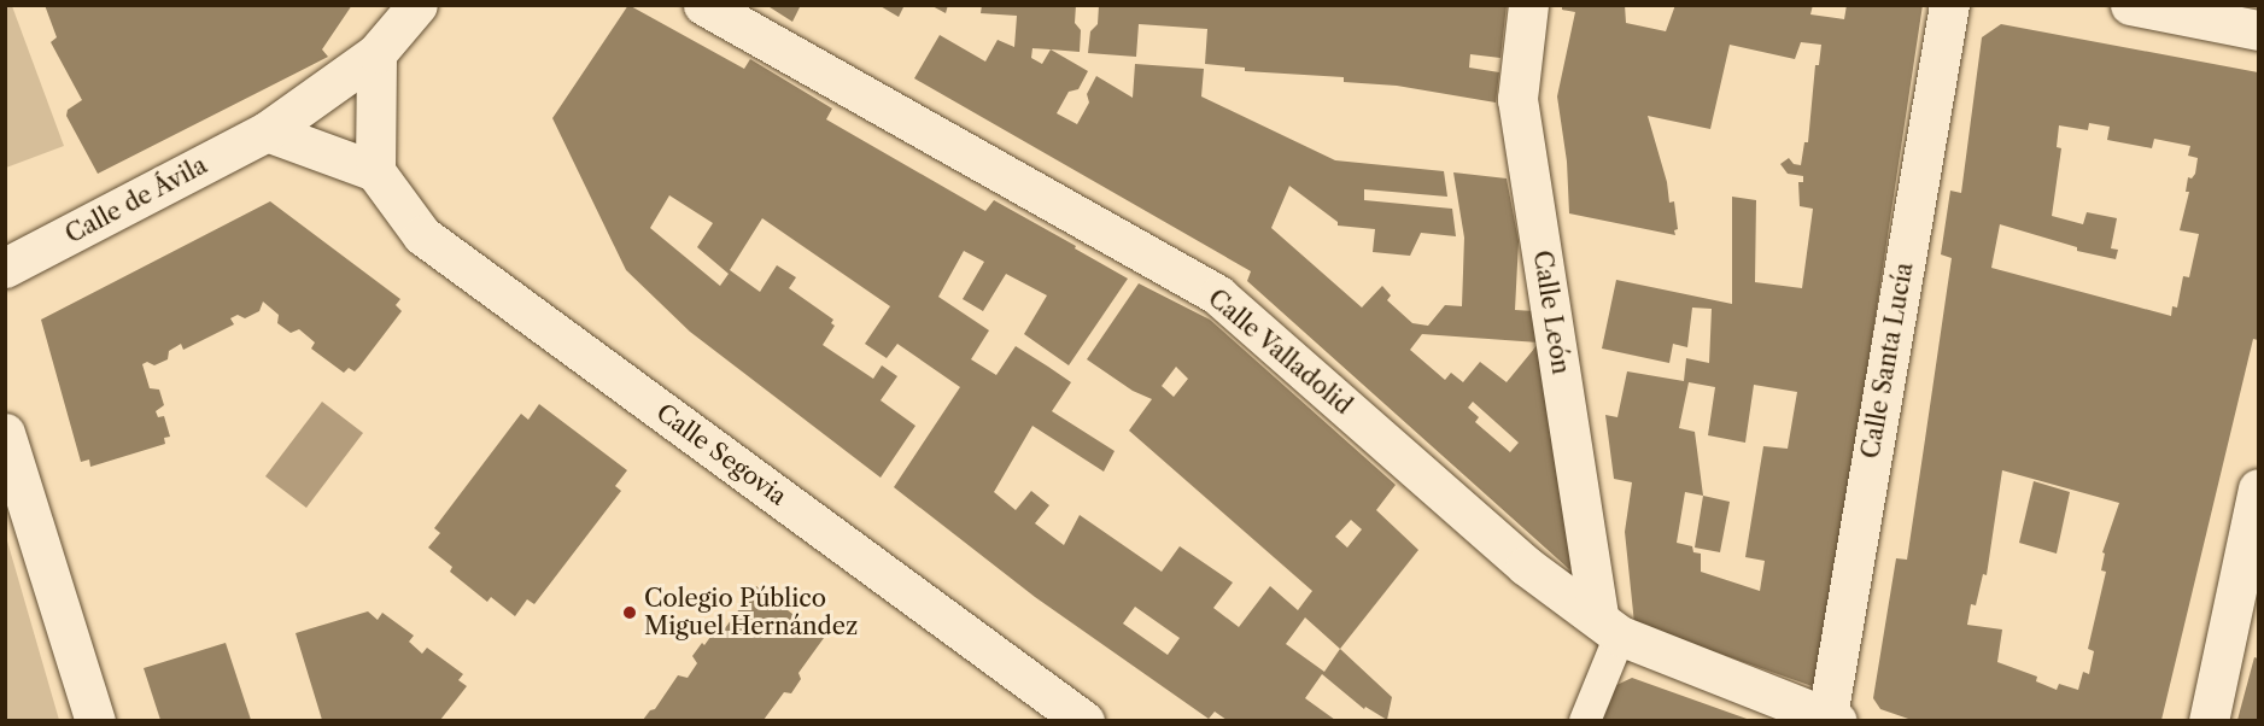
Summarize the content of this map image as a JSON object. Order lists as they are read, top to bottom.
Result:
{
  "streets": {
    "street": [
      "Calle de Ávila",
      "Calle León",
      "Calle Valladolid",
      "Calle Santa Lucía",
      "Calle Segovia"
    ]
  },
  "crossings": [
    ["Calle León", "Calle Valladolid"],
    ["Calle Valladolid", "Calle Santa Lucía"]
  ],
  "places": ["Colegio Público Miguel Hernández"]
}
